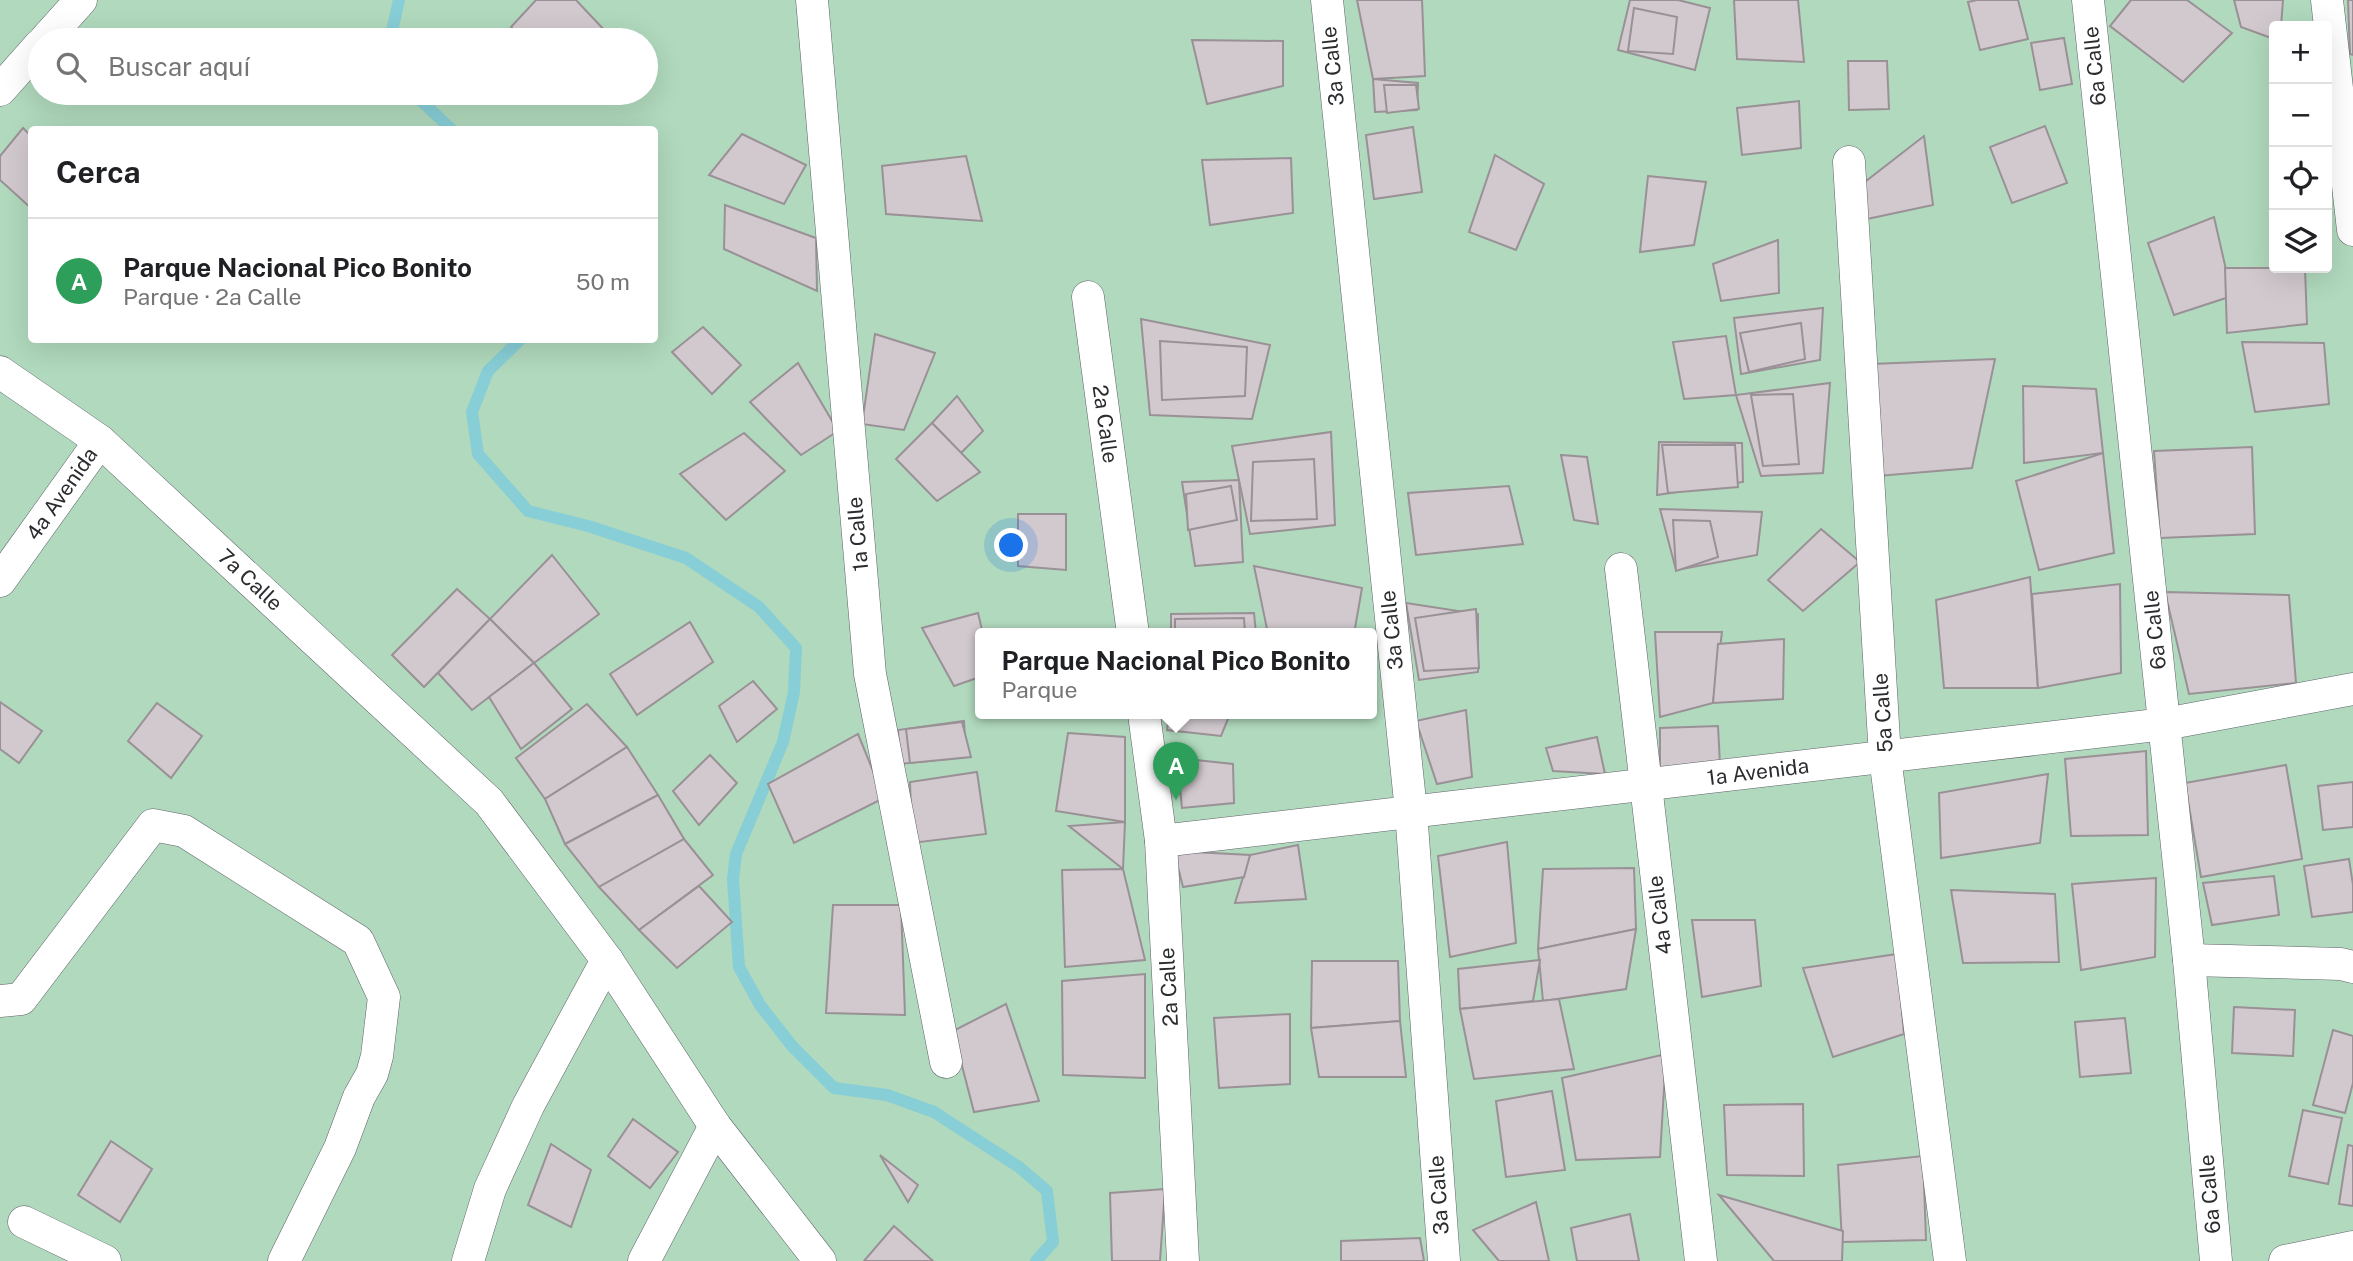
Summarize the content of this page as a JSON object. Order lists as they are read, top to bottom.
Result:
{
  "streets": {
    "street": [
      "3a Calle",
      "6a Calle",
      "2a Calle",
      "4a Avenida",
      "1a Calle",
      "7a Calle",
      "5a Calle",
      "1a Avenida",
      "4a Calle"
    ]
  },
  "crossings": [
    ["3a Calle", "1a Avenida"],
    ["6a Calle", "1a Avenida"],
    ["2a Calle", "1a Avenida"],
    ["4a Avenida", "7a Calle"],
    ["5a Calle", "1a Avenida"],
    ["1a Avenida", "4a Calle"]
  ],
  "page": {
    "map_buttons": ["+", "−"],
    "search": "Buscar aquí",
    "heading": "Cerca",
    "list": [
      {
        "mark": "A",
        "name": "Parque Nacional Pico Bonito",
        "note": "Parque · 2a Calle",
        "value": "50 m"
      }
    ],
    "popup": ["Parque Nacional Pico Bonito", "Parque"],
    "pins": "A"
  }
}
